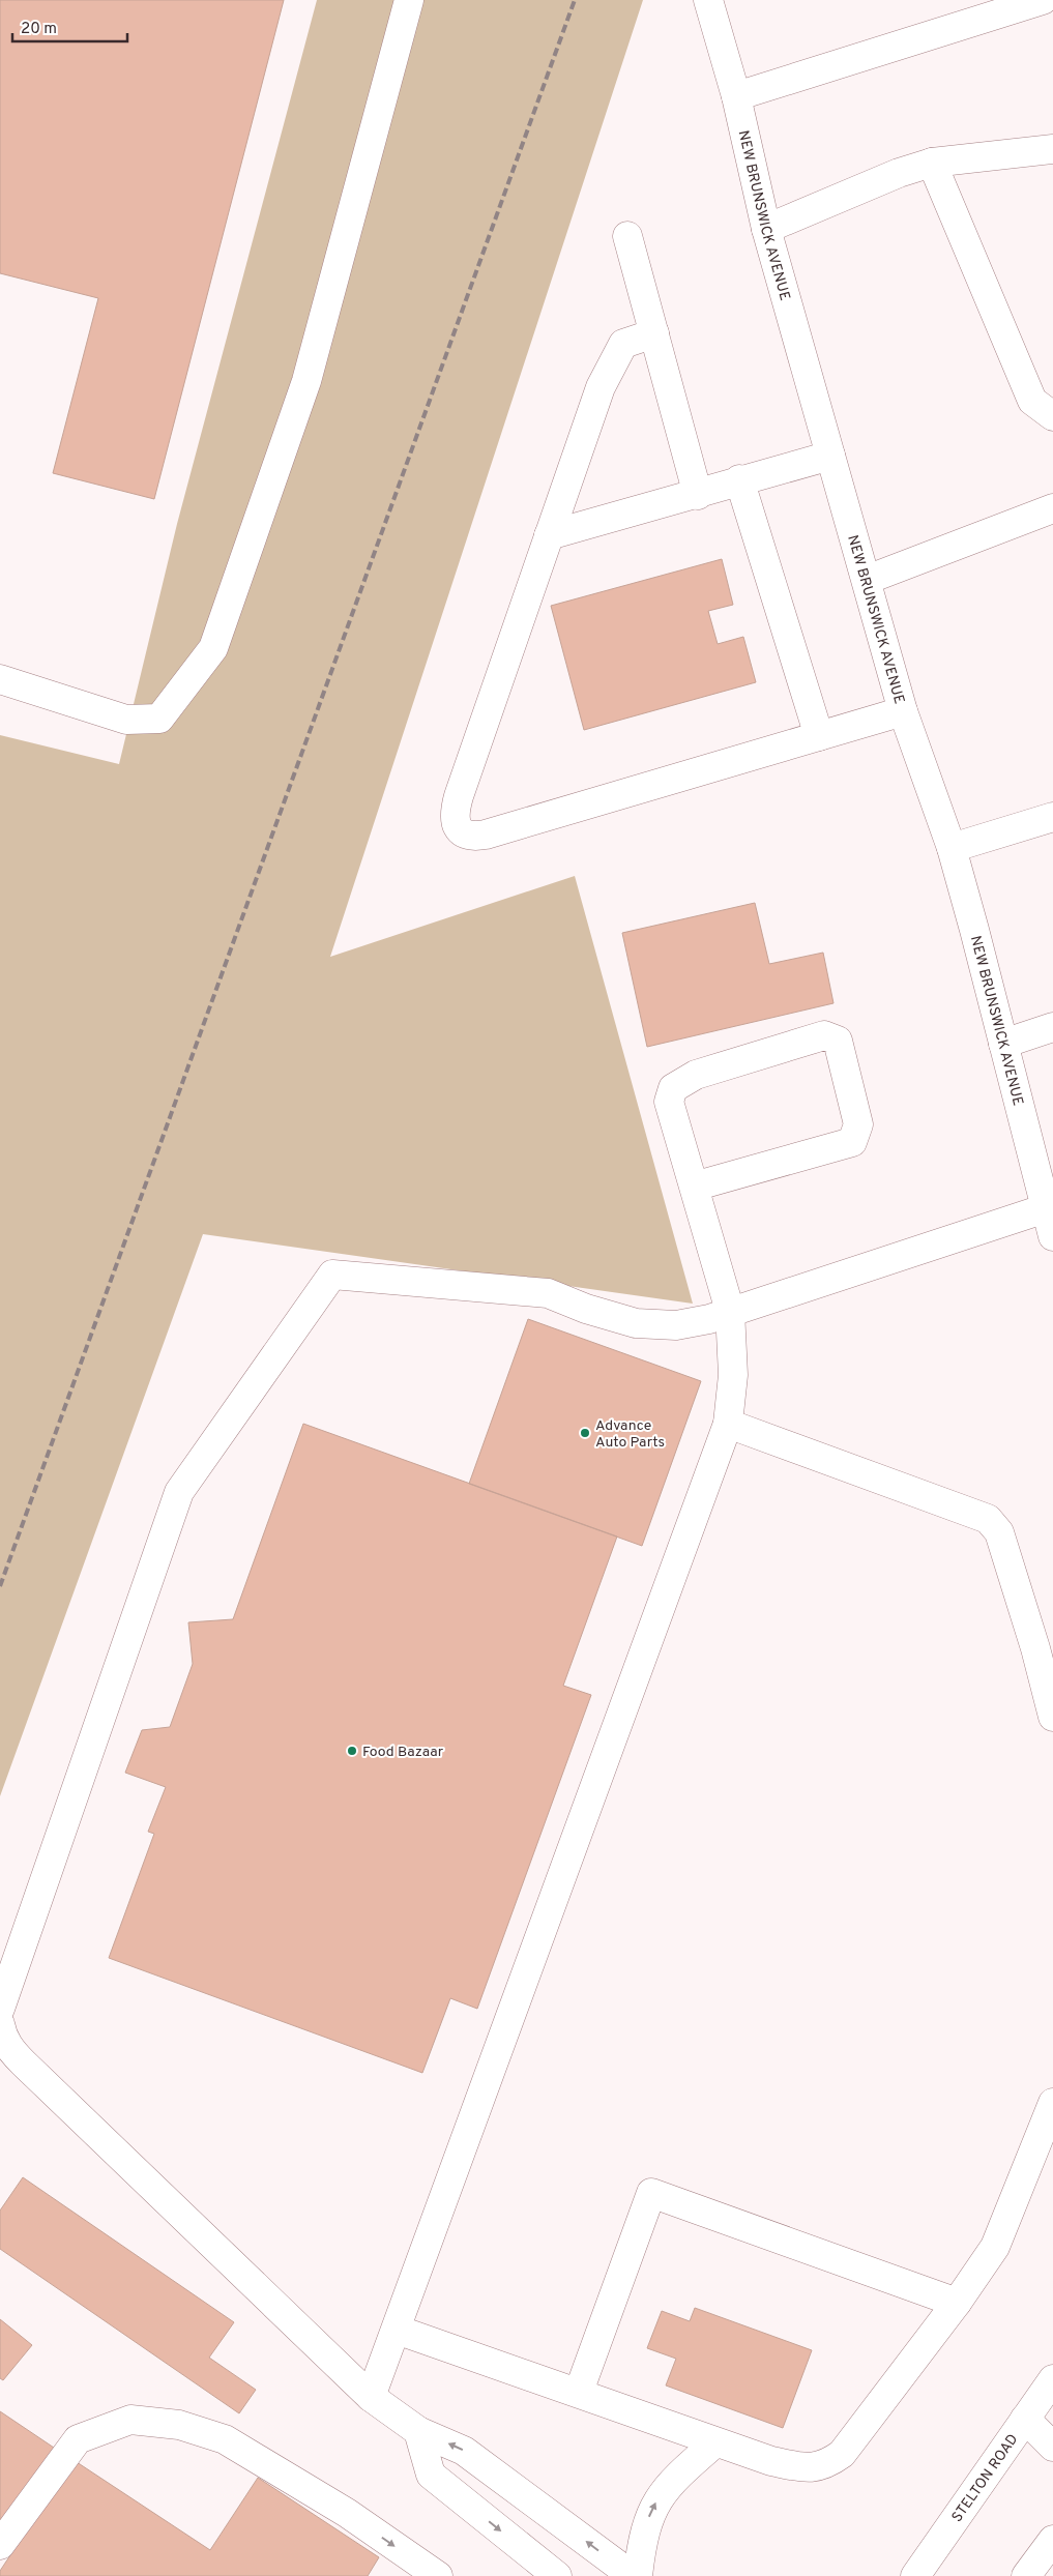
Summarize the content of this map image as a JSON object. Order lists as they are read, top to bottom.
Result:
{
  "streets": {
    "street": ["NEW BRUNSWICK AVENUE", "STELTON ROAD"]
  },
  "places": ["Advance Auto Parts", "Food Bazaar"],
  "scale_bar": "20 m"
}
